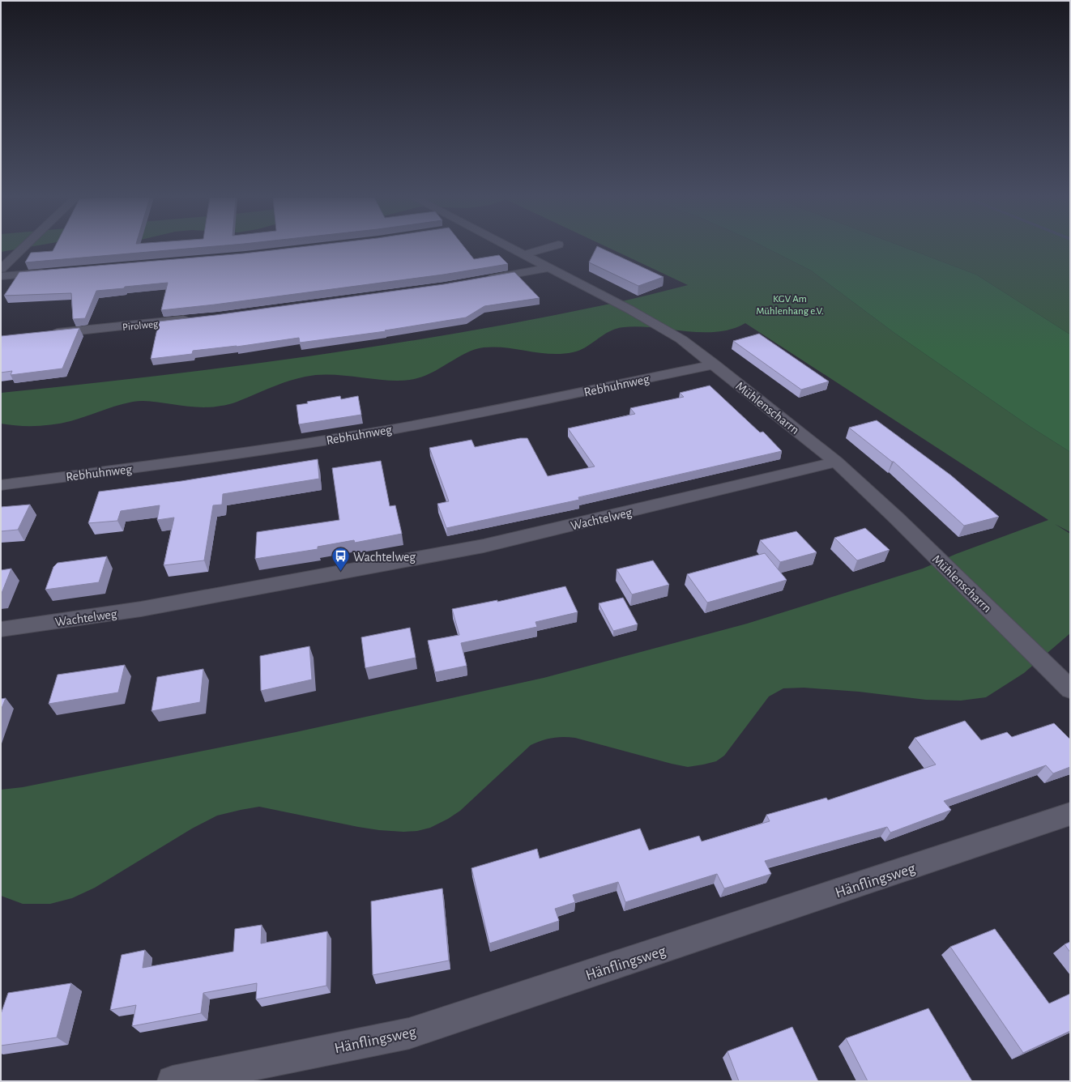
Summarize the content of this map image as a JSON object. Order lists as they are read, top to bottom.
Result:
{
  "streets": {
    "street": [
      "Pirolweg",
      "Rebhuhnweg",
      "Mühlenscharrn",
      "Wachtelweg",
      "Hänflingsweg"
    ]
  },
  "crossings": [
    ["Rebhuhnweg", "Mühlenscharrn"],
    ["Mühlenscharrn", "Wachtelweg"]
  ],
  "parks": ["KGV Am Mühlenhang e.V."],
  "places": {
    "bus stop": ["Wachtelweg"]
  }
}
